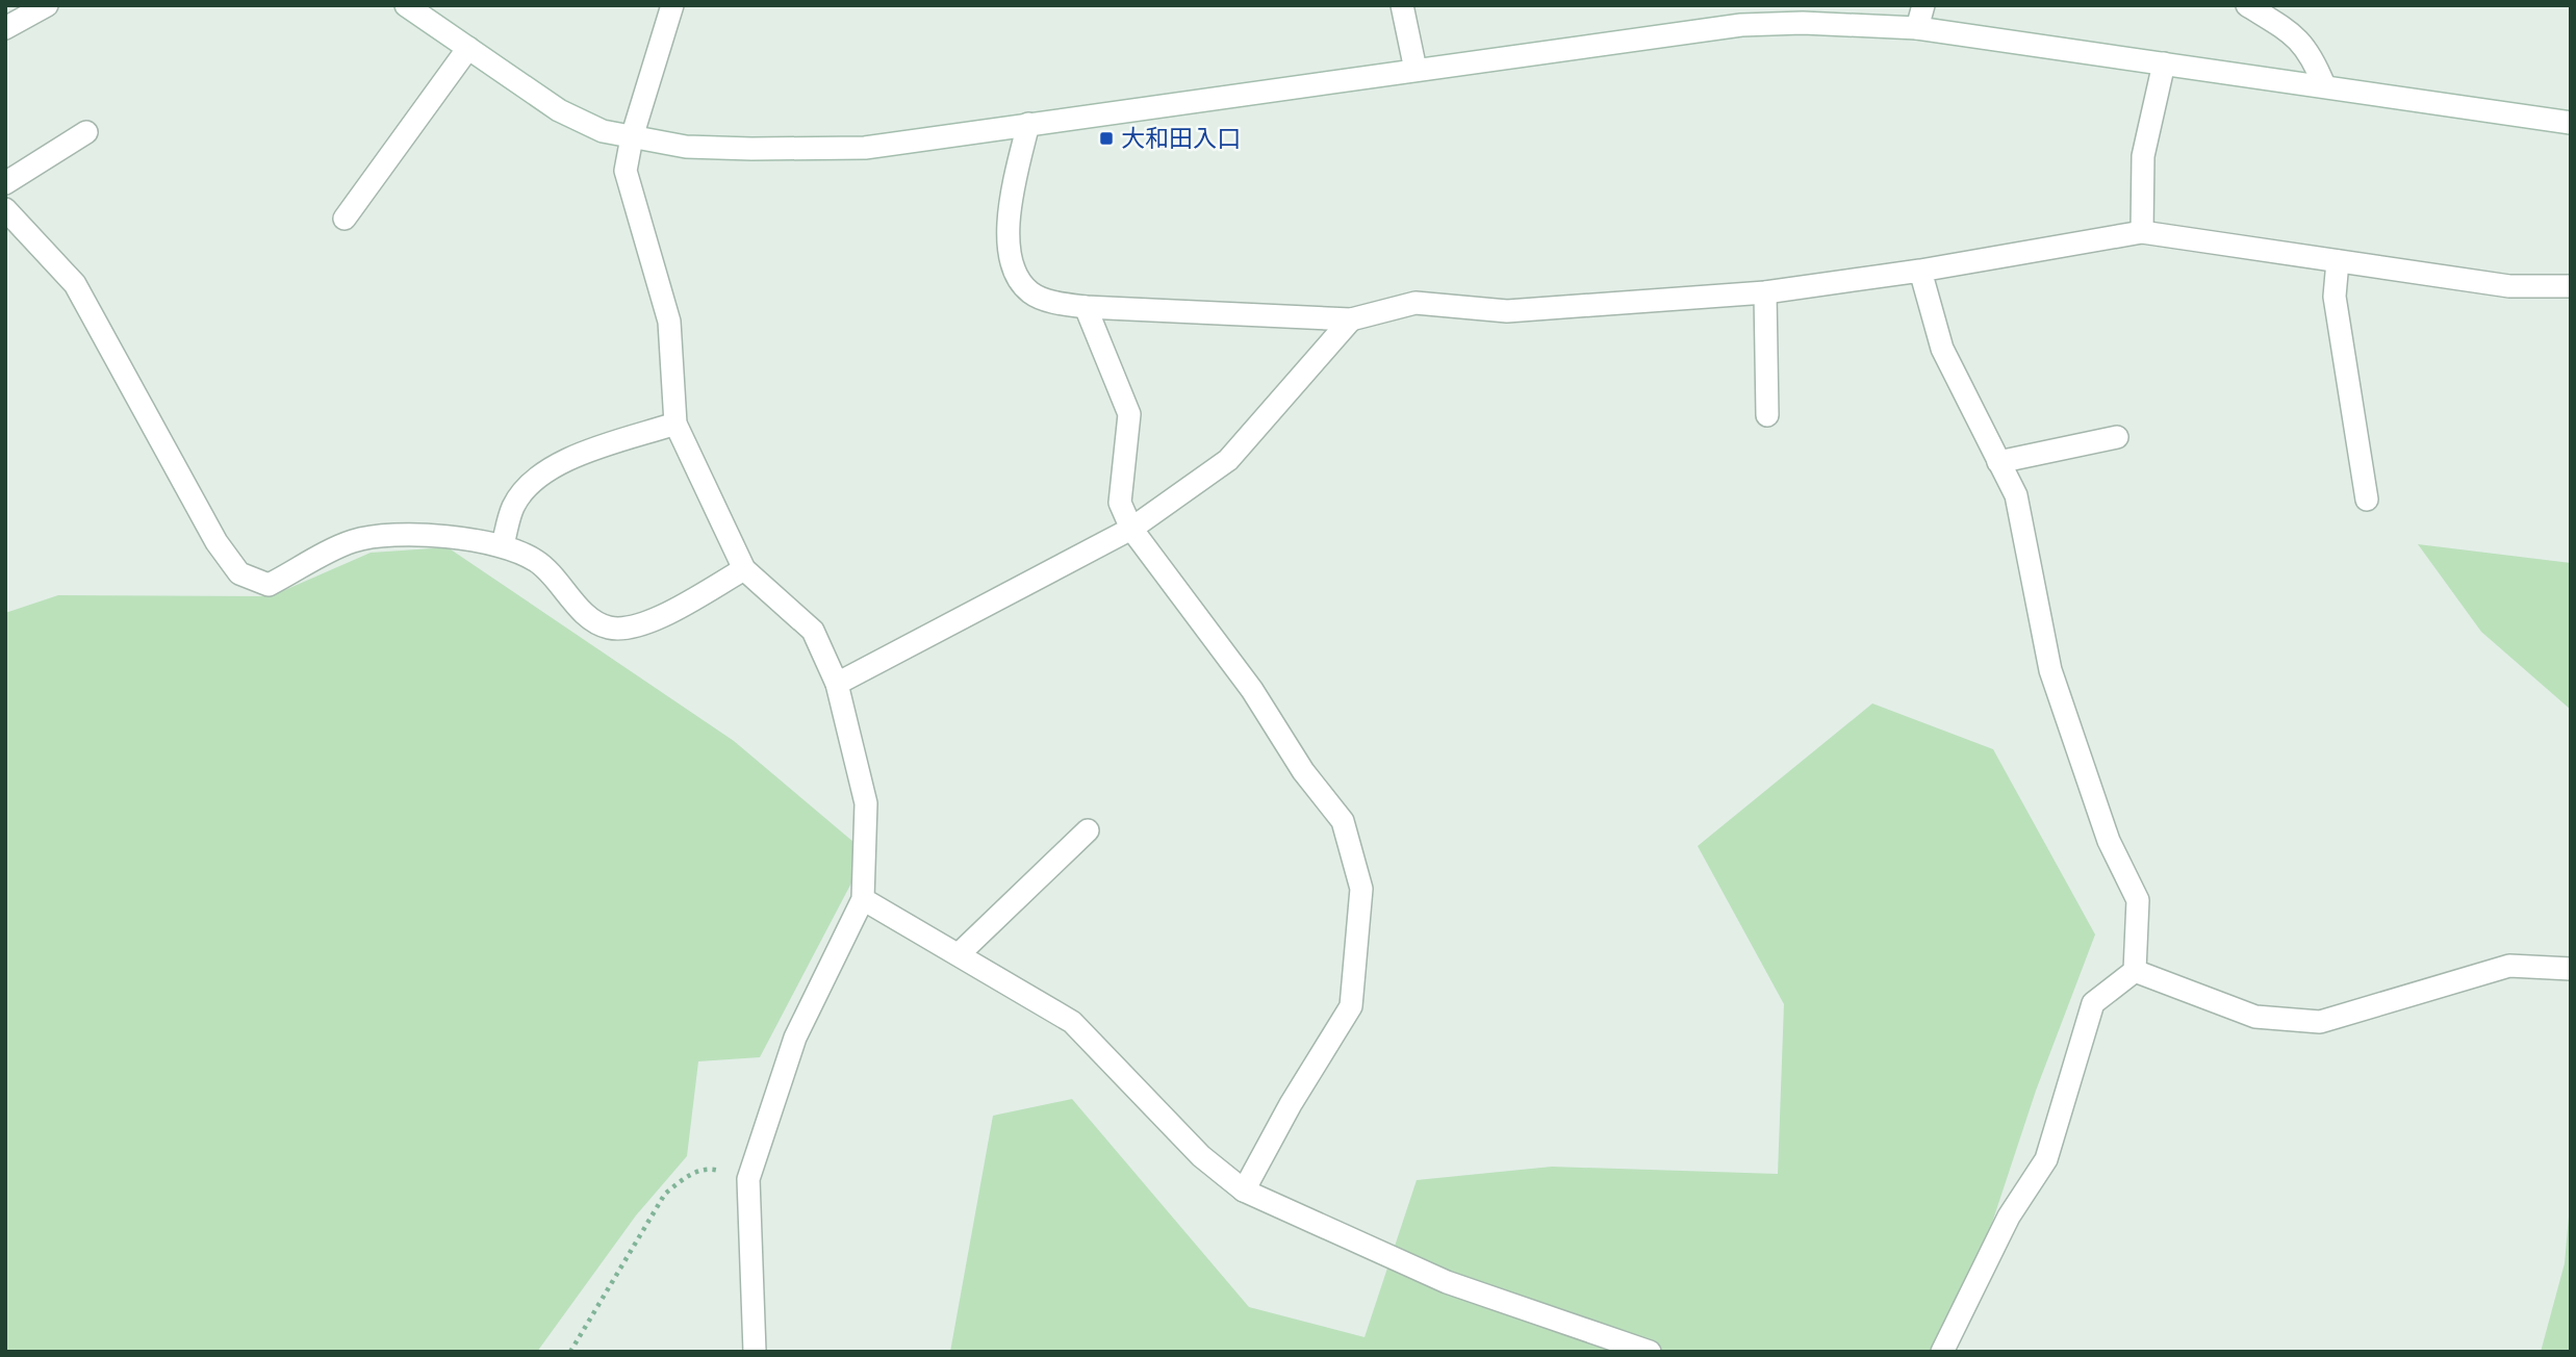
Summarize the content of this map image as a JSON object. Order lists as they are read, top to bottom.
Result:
{
  "places": {
    "transit": ["大和田入口"]
  }
}
